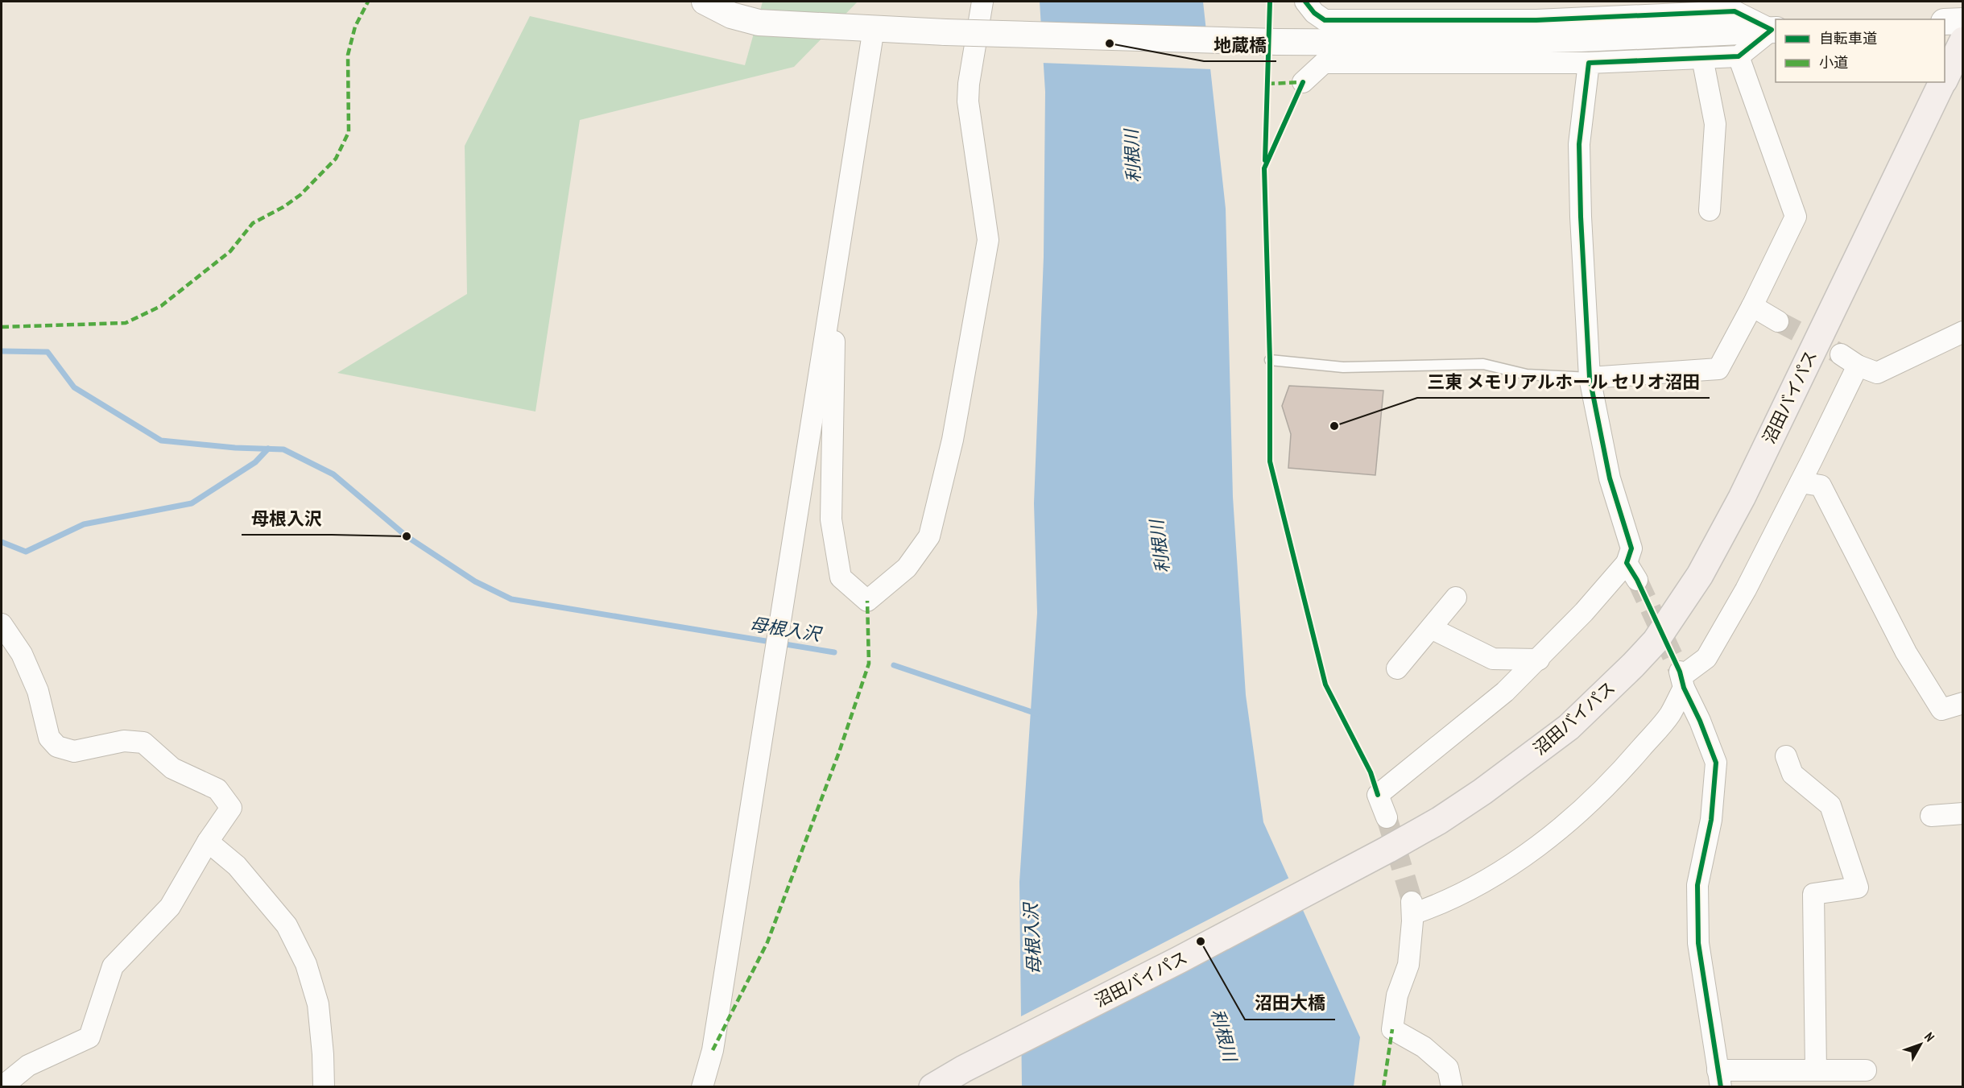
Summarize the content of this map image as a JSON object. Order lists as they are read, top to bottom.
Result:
{
  "streets": {
    "highway": ["沼田バイパス"]
  },
  "water": ["利根川", "母根入沢"],
  "places": [
    "地蔵橋",
    "三東 メモリアルホール セリオ沼田",
    "母根入沢",
    "沼田大橋"
  ],
  "legend": ["自転車道", "小道"],
  "north": "top right"
}
